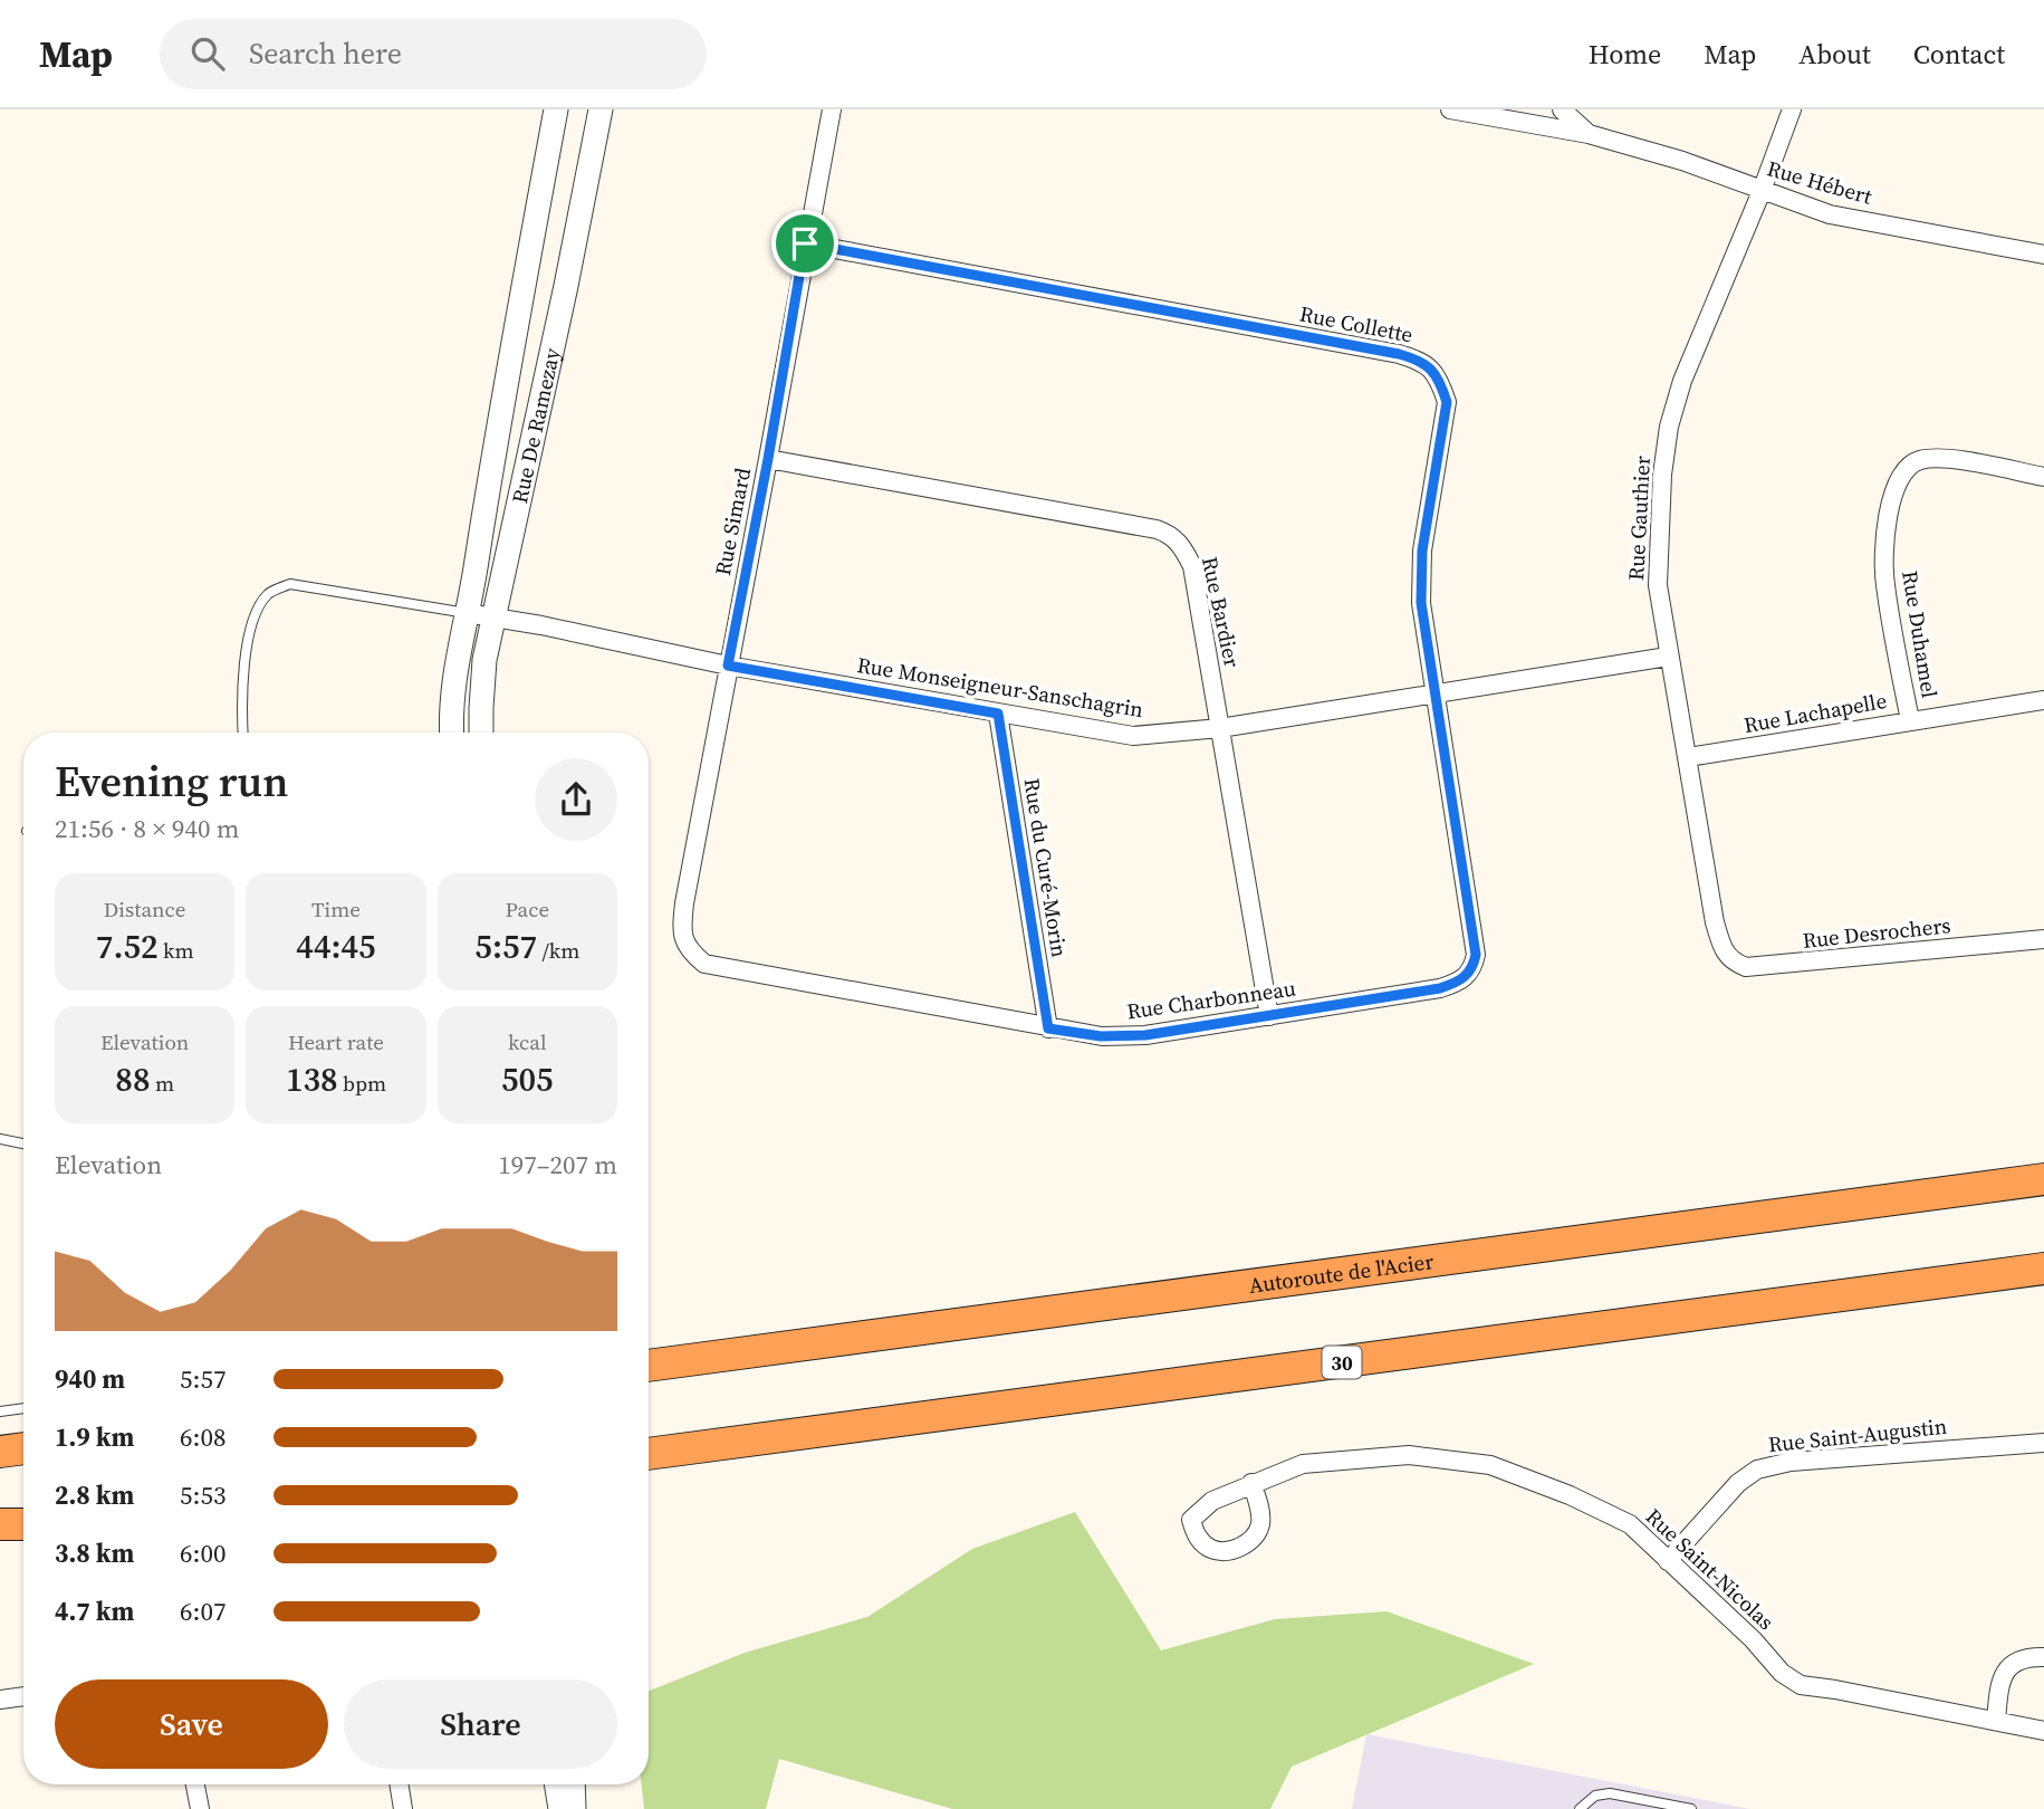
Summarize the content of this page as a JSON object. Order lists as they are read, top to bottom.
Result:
{
  "streets": {
    "highway": ["Autoroute de l'Acier", "30"],
    "street": [
      "Rue Hébert",
      "Rue Collette",
      "Rue De Ramezay",
      "Rue Gauthier",
      "Rue Simard",
      "Rue Bardier",
      "Rue Duhamel",
      "Rue Monseigneur-Sanschagrin",
      "Rue Lachapelle",
      "Rue du Curé-Morin",
      "Rue Desrochers",
      "Rue Charbonneau",
      "Rue Saint-Augustin",
      "Rue Saint-Nicolas"
    ]
  },
  "crossings": [
    ["Rue Hébert", "Rue Gauthier"],
    ["Rue Collette", "Rue Simard"],
    ["Rue Collette", "Rue Monseigneur-Sanschagrin"],
    ["Rue Collette", "Rue Charbonneau"],
    ["Rue De Ramezay", "Rue Monseigneur-Sanschagrin"],
    ["Rue Gauthier", "Rue Monseigneur-Sanschagrin"],
    ["Rue Gauthier", "Rue Lachapelle"],
    ["Rue Gauthier", "Rue Desrochers"],
    ["Rue Simard", "Rue Bardier"],
    ["Rue Simard", "Rue Monseigneur-Sanschagrin"],
    ["Rue Simard", "Rue Charbonneau"],
    ["Rue Bardier", "Rue Monseigneur-Sanschagrin"],
    ["Rue Bardier", "Rue Charbonneau"],
    ["Rue Duhamel", "Rue Lachapelle"],
    ["Rue Monseigneur-Sanschagrin", "Rue du Curé-Morin"],
    ["Rue du Curé-Morin", "Rue Charbonneau"],
    ["Rue Saint-Augustin", "Rue Saint-Nicolas"]
  ],
  "page": {
    "header": "Map",
    "search": "Search here",
    "nav": [
      "Home",
      "Map",
      "About",
      "Contact"
    ],
    "heading": ["Evening run", "21:56 · 8 × 940 m"],
    "stats": [
      ["Distance", "7.52 km"],
      ["Time", "44:45"],
      ["Pace", "5:57 /km"],
      ["Elevation", "88 m"],
      ["Heart rate", "138 bpm"],
      ["kcal", "505"]
    ],
    "chart": ["Elevation", "197–207 m"],
    "list": [
      {
        "name": "940 m",
        "note": "5:57"
      },
      {
        "name": "1.9 km",
        "note": "6:08"
      },
      {
        "name": "2.8 km",
        "note": "5:53"
      },
      {
        "name": "3.8 km",
        "note": "6:00"
      },
      {
        "name": "4.7 km",
        "note": "6:07"
      }
    ],
    "buttons": ["Save", "Share"]
  }
}
